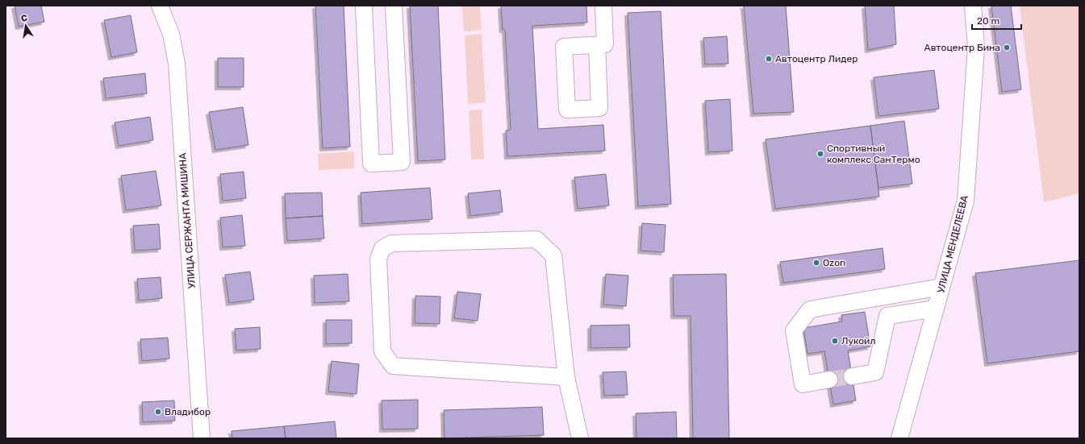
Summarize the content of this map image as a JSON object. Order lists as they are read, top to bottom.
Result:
{
  "streets": {
    "street": ["УЛИЦА СЕРЖАНТА МИШИНА", "УЛИЦА МЕНДЕЛЕЕВА"]
  },
  "places": [
    "Автоцентр Бина",
    "Автоцентр Лидер",
    "Спортивный комплекс СанТермо",
    "Ozon",
    "Лукойл",
    "Владибор"
  ],
  "scale_bar": "20 m",
  "north": "top"
}
